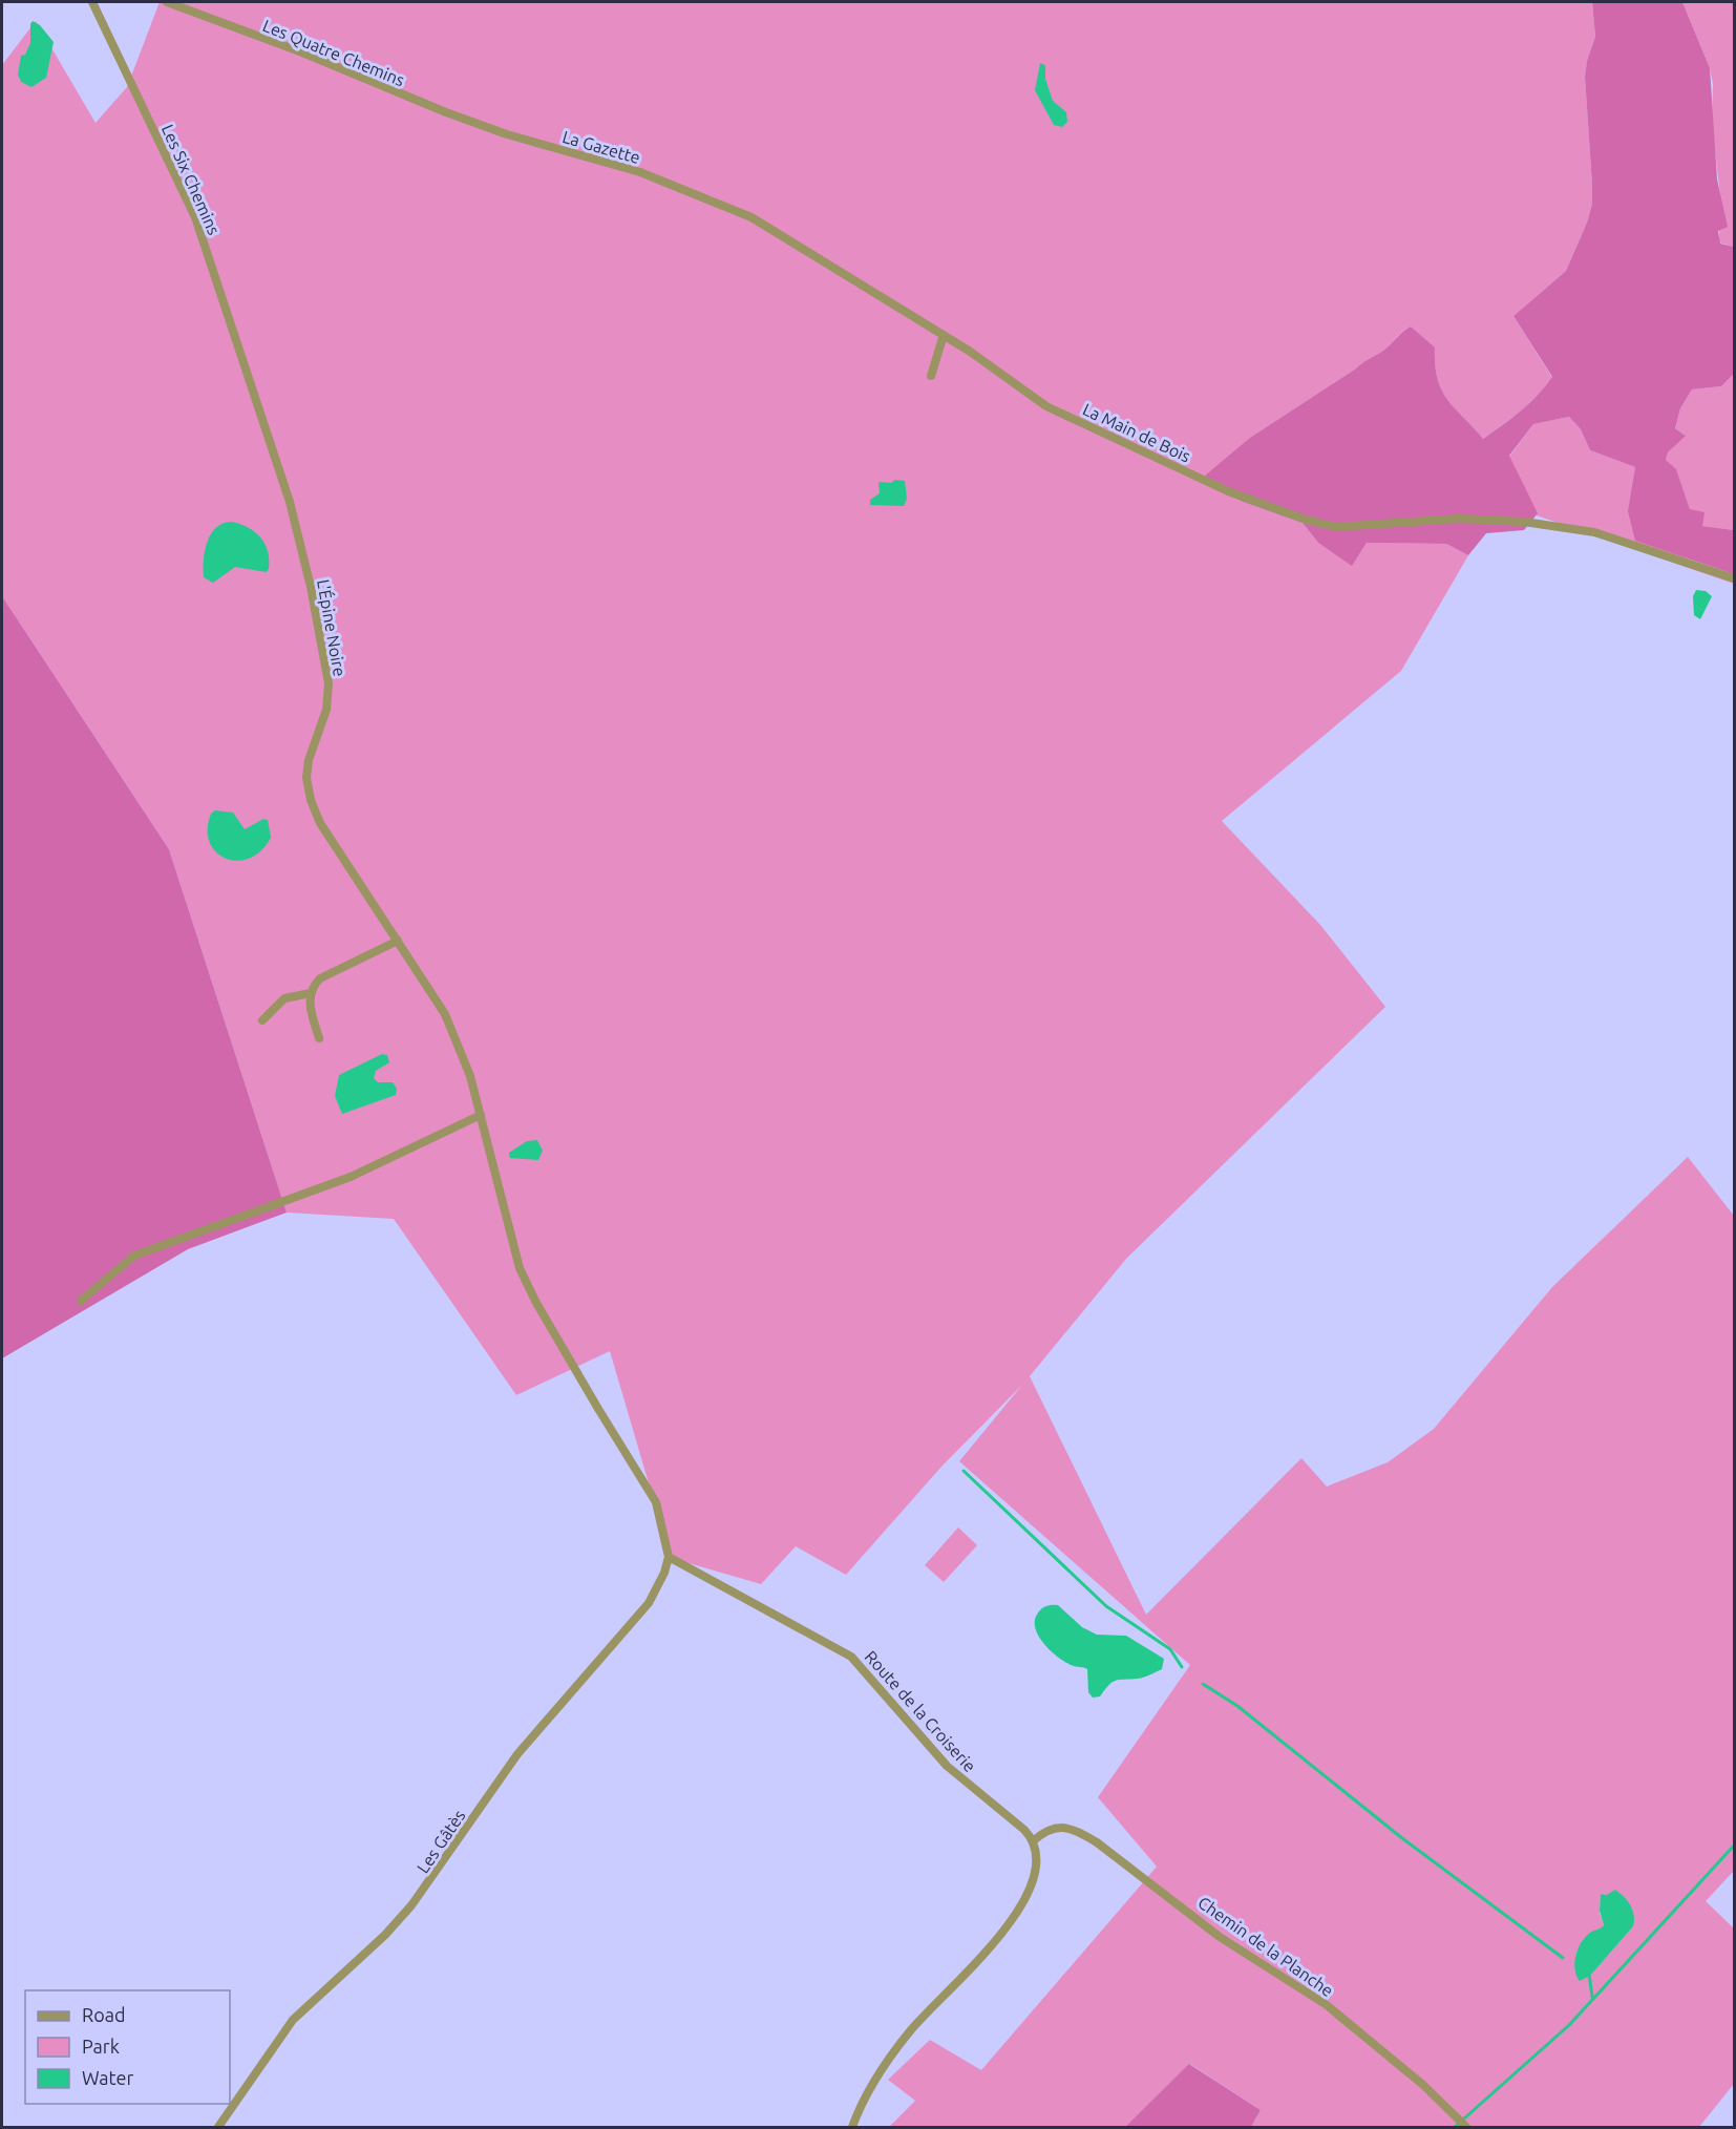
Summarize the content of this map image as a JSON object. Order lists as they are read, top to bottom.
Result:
{
  "streets": {
    "street": [
      "Les Quatre Chemins",
      "La Gazette",
      "Les Six Chemins",
      "La Main de Bois",
      "L'Épine Noire",
      "Route de la Croiserie",
      "Les Gâtès",
      "Chemin de la Planche"
    ]
  },
  "crossings": [
    ["Les Quatre Chemins", "La Gazette"],
    ["La Gazette", "La Main de Bois"],
    ["Les Six Chemins", "L'Épine Noire"],
    ["L'Épine Noire", "Route de la Croiserie"],
    ["L'Épine Noire", "Les Gâtès"],
    ["Route de la Croiserie", "Les Gâtès"],
    ["Route de la Croiserie", "Chemin de la Planche"]
  ],
  "legend": ["Road", "Park", "Water"]
}
